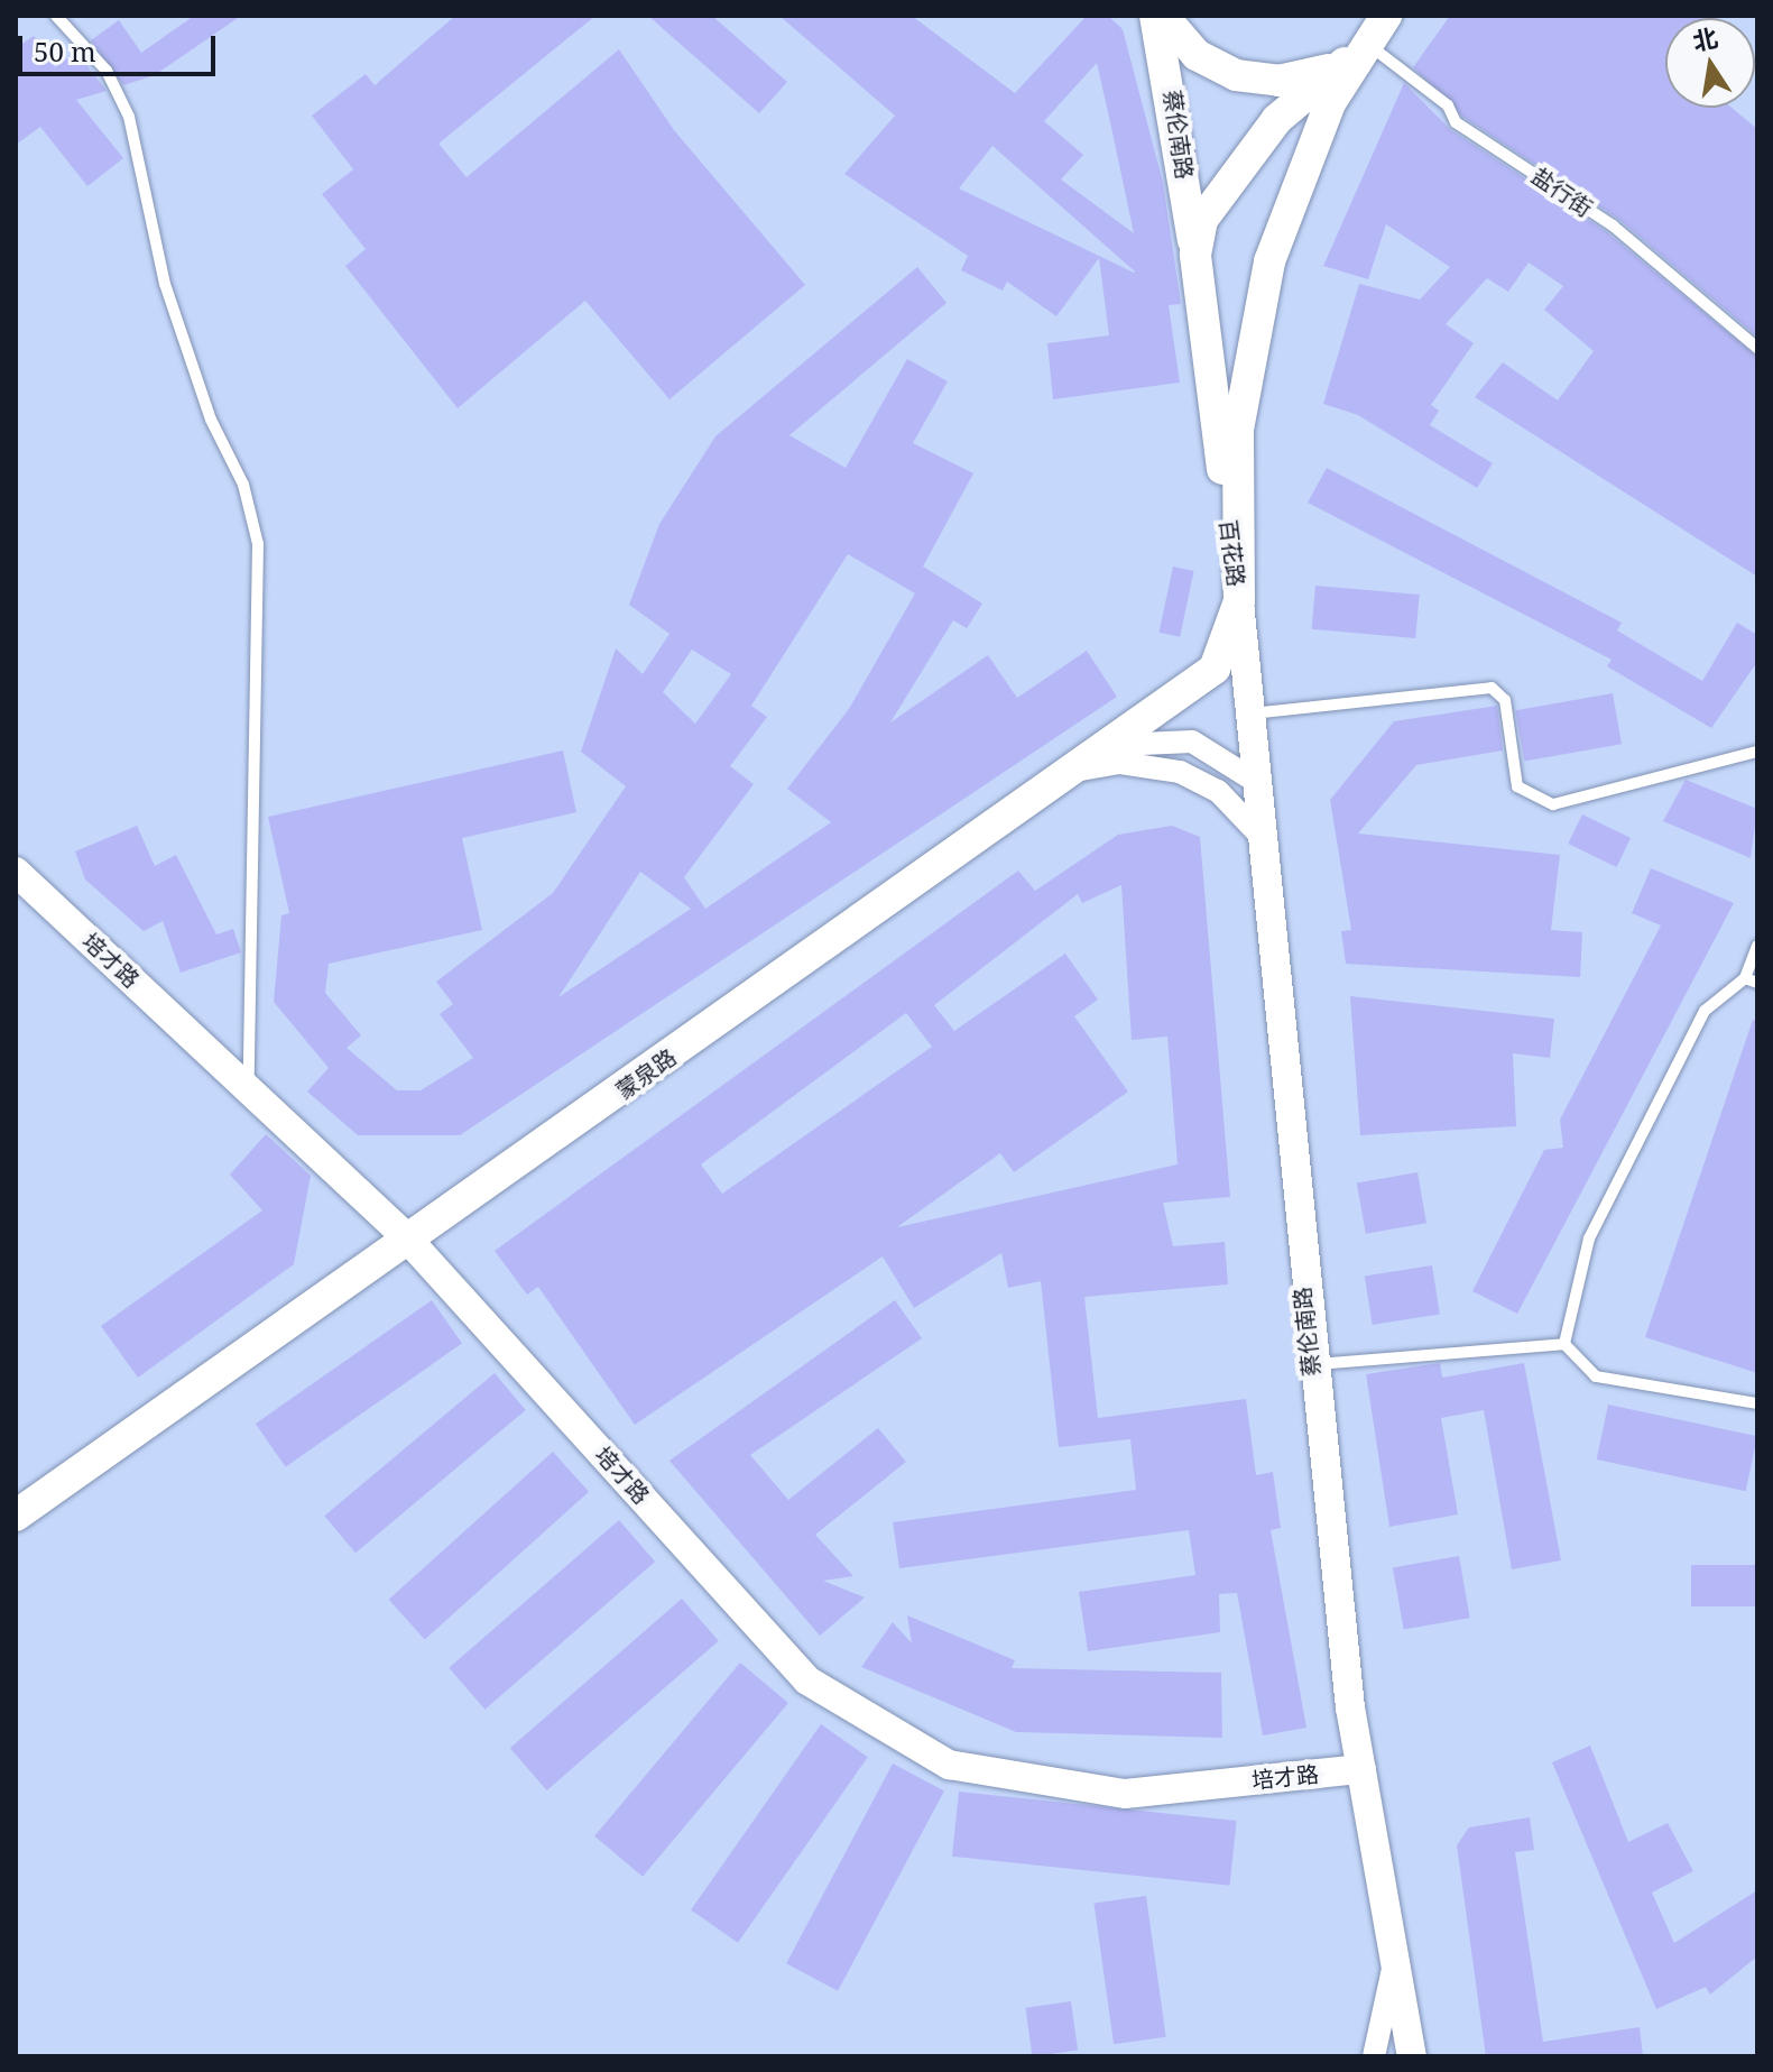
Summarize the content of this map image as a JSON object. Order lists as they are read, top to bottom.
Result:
{
  "streets": {
    "main road": ["蔡伦南路", "百花路", "蒙泉路"],
    "street": ["培才路"],
    "lane": ["盐行街"]
  },
  "crossings": [
    ["蔡伦南路", "百花路"],
    ["蔡伦南路", "培才路"],
    ["蔡伦南路", "蒙泉路"],
    ["盐行街", "百花路"],
    ["百花路", "蒙泉路"],
    ["培才路", "蒙泉路"]
  ],
  "scale_bar": "50 m",
  "north": "top"
}
